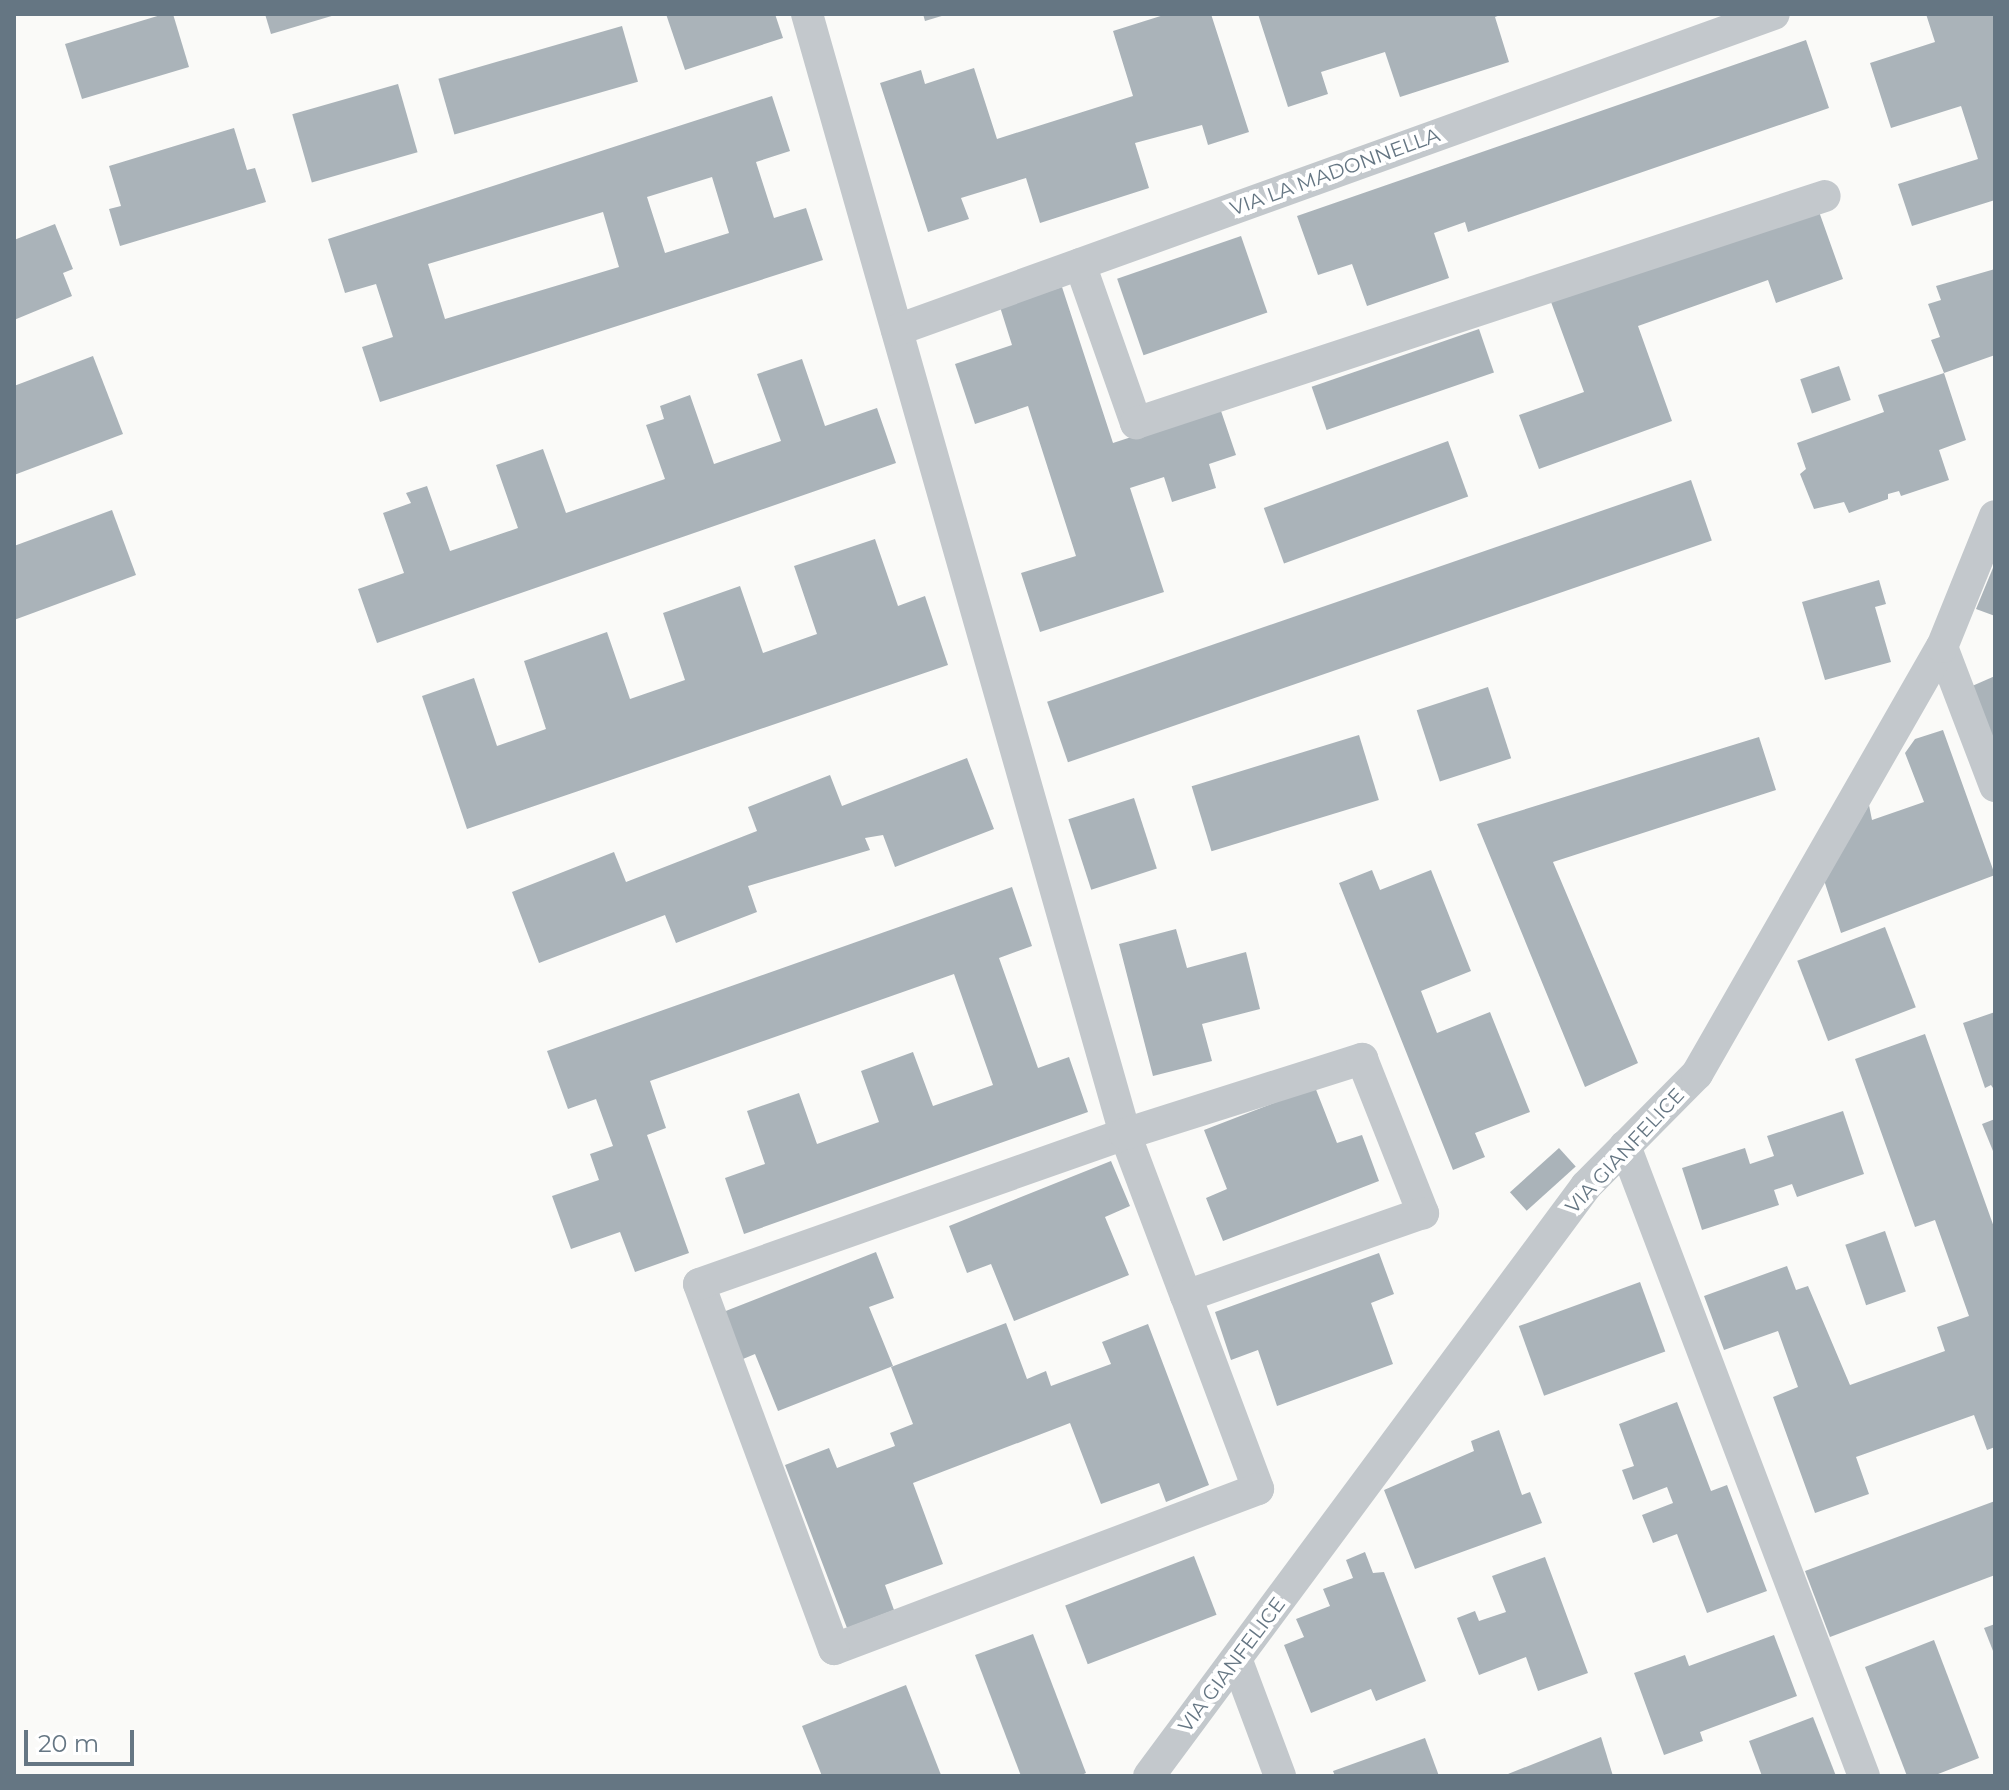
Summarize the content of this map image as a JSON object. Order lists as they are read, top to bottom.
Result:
{
  "streets": {
    "street": ["VIA LA MADONNELLA", "VIA GIANFELICE"]
  },
  "scale_bar": "20 m"
}
